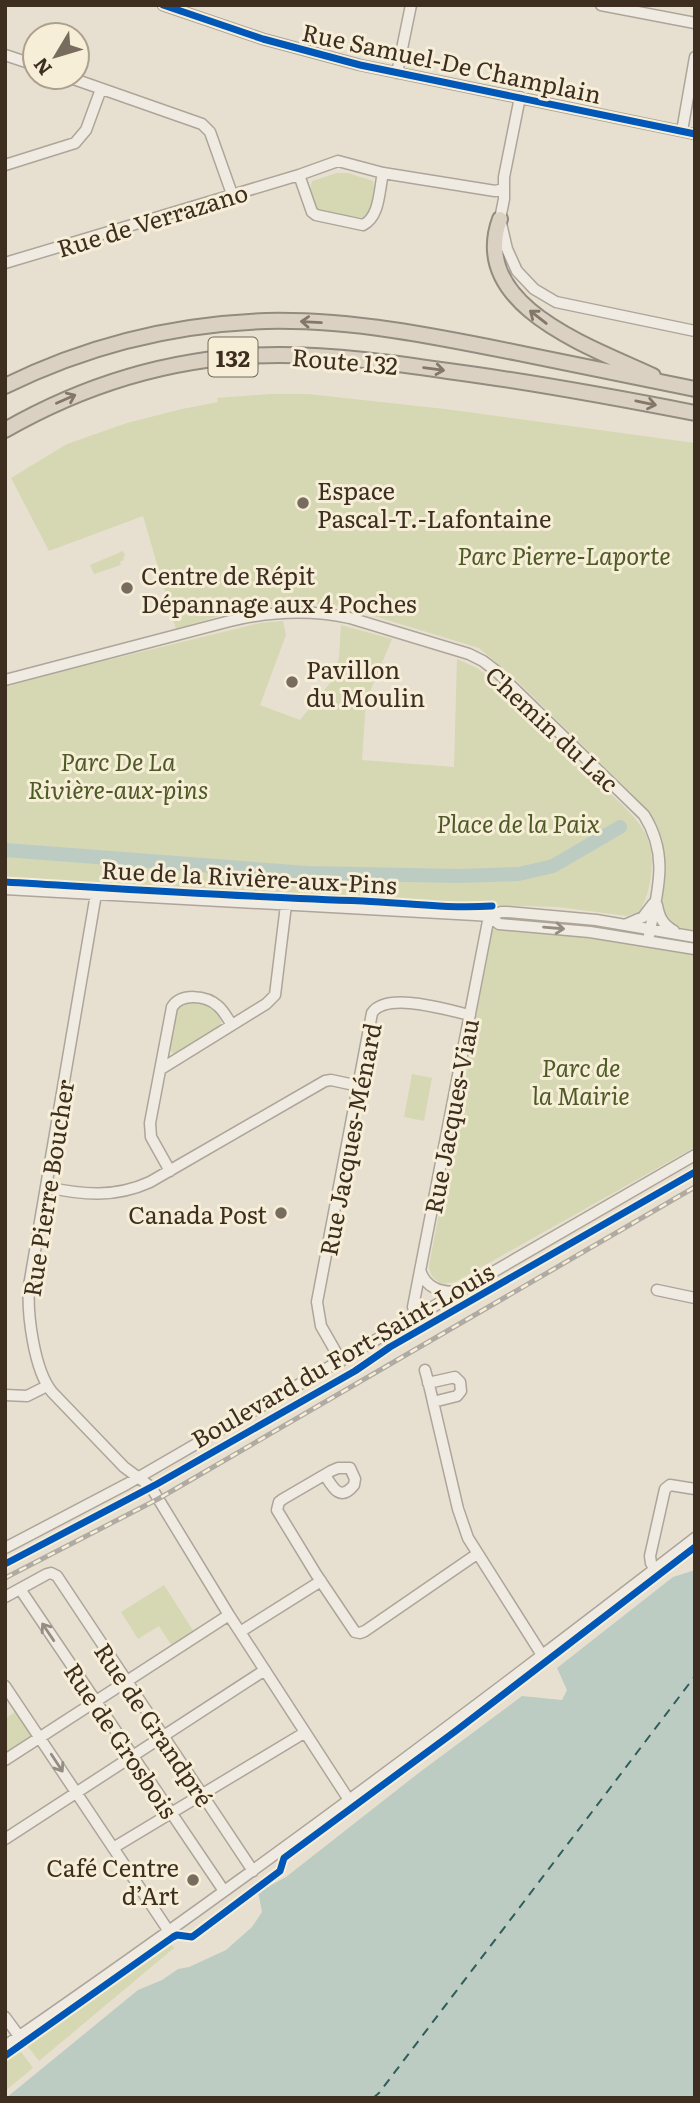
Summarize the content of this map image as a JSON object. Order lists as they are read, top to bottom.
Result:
{
  "streets": {
    "highway": ["132", "Route 132"],
    "street": [
      "Rue Samuel-De Champlain",
      "Rue de Verrazano",
      "Chemin du Lac",
      "Rue de la Rivière-aux-Pins",
      "Rue Jacques-Viau",
      "Rue Jacques-Ménard",
      "Rue Pierre Boucher",
      "Boulevard du Fort-Saint-Louis",
      "Rue de Grandpré",
      "Rue de Grosbois"
    ]
  },
  "crossings": [
    ["Chemin du Lac", "Rue de la Rivière-aux-Pins"],
    ["Rue de la Rivière-aux-Pins", "Rue Jacques-Viau"],
    ["Rue de la Rivière-aux-Pins", "Rue Pierre Boucher"],
    ["Rue Jacques-Viau", "Rue Jacques-Ménard"],
    ["Rue Jacques-Viau", "Boulevard du Fort-Saint-Louis"],
    ["Rue Jacques-Ménard", "Boulevard du Fort-Saint-Louis"],
    ["Rue Pierre Boucher", "Boulevard du Fort-Saint-Louis"],
    ["Rue de Grandpré", "Rue de Grosbois"]
  ],
  "parks": [
    "Parc Pierre-Laporte",
    "Parc De La Rivière-aux-pins",
    "Place de la Paix",
    "Parc de la Mairie"
  ],
  "places": [
    "Espace Pascal-T.-Lafontaine",
    "Centre de Répit Dépannage aux 4 Poches",
    "Pavillon du Moulin",
    "Canada Post",
    "Café Centre d’Art"
  ],
  "north": "bottom left"
}
